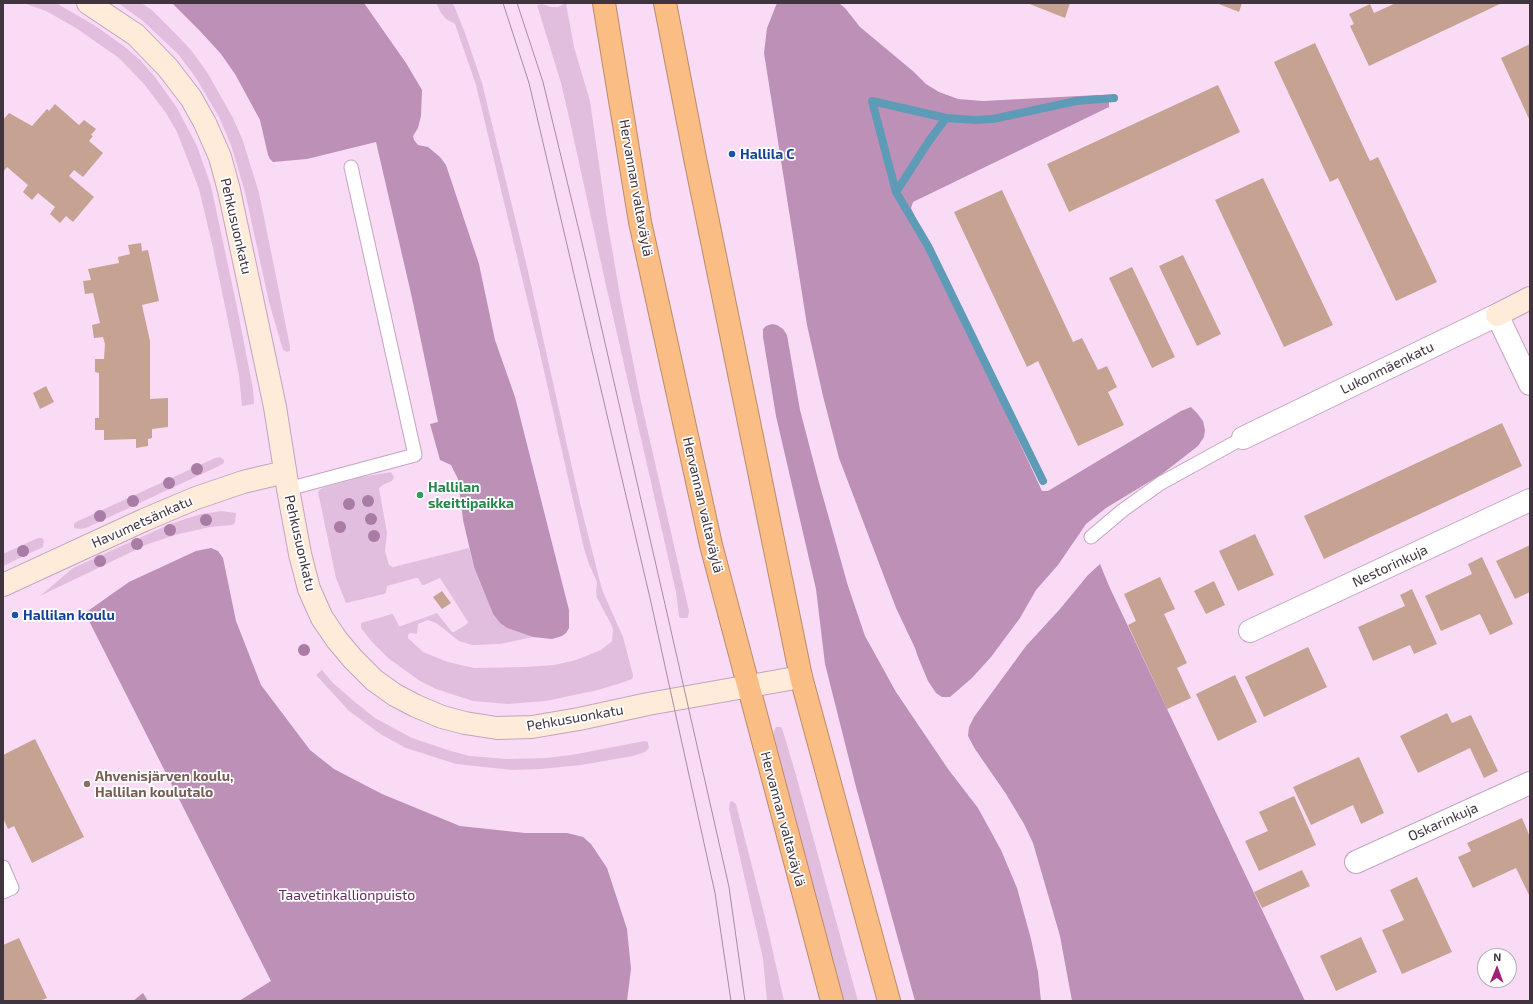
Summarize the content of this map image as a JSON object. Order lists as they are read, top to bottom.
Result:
{
  "streets": {
    "highway": ["Hervannan valtaväylä"],
    "main road": ["Pehkusuonkatu", "Lukonmäenkatu", "Havumetsänkatu"],
    "street": ["Nestorinkuja", "Oskarinkuja"]
  },
  "crossings": [
    ["Hervannan valtaväylä", "Pehkusuonkatu"],
    ["Pehkusuonkatu", "Havumetsänkatu"]
  ],
  "parks": ["Taavetinkallionpuisto"],
  "places": [
    "Hallila C",
    "Hallilan skeittipaikka",
    "Hallilan koulu",
    "Ahvenisjärven koulu, Hallilan koulutalo"
  ],
  "north": "top"
}
